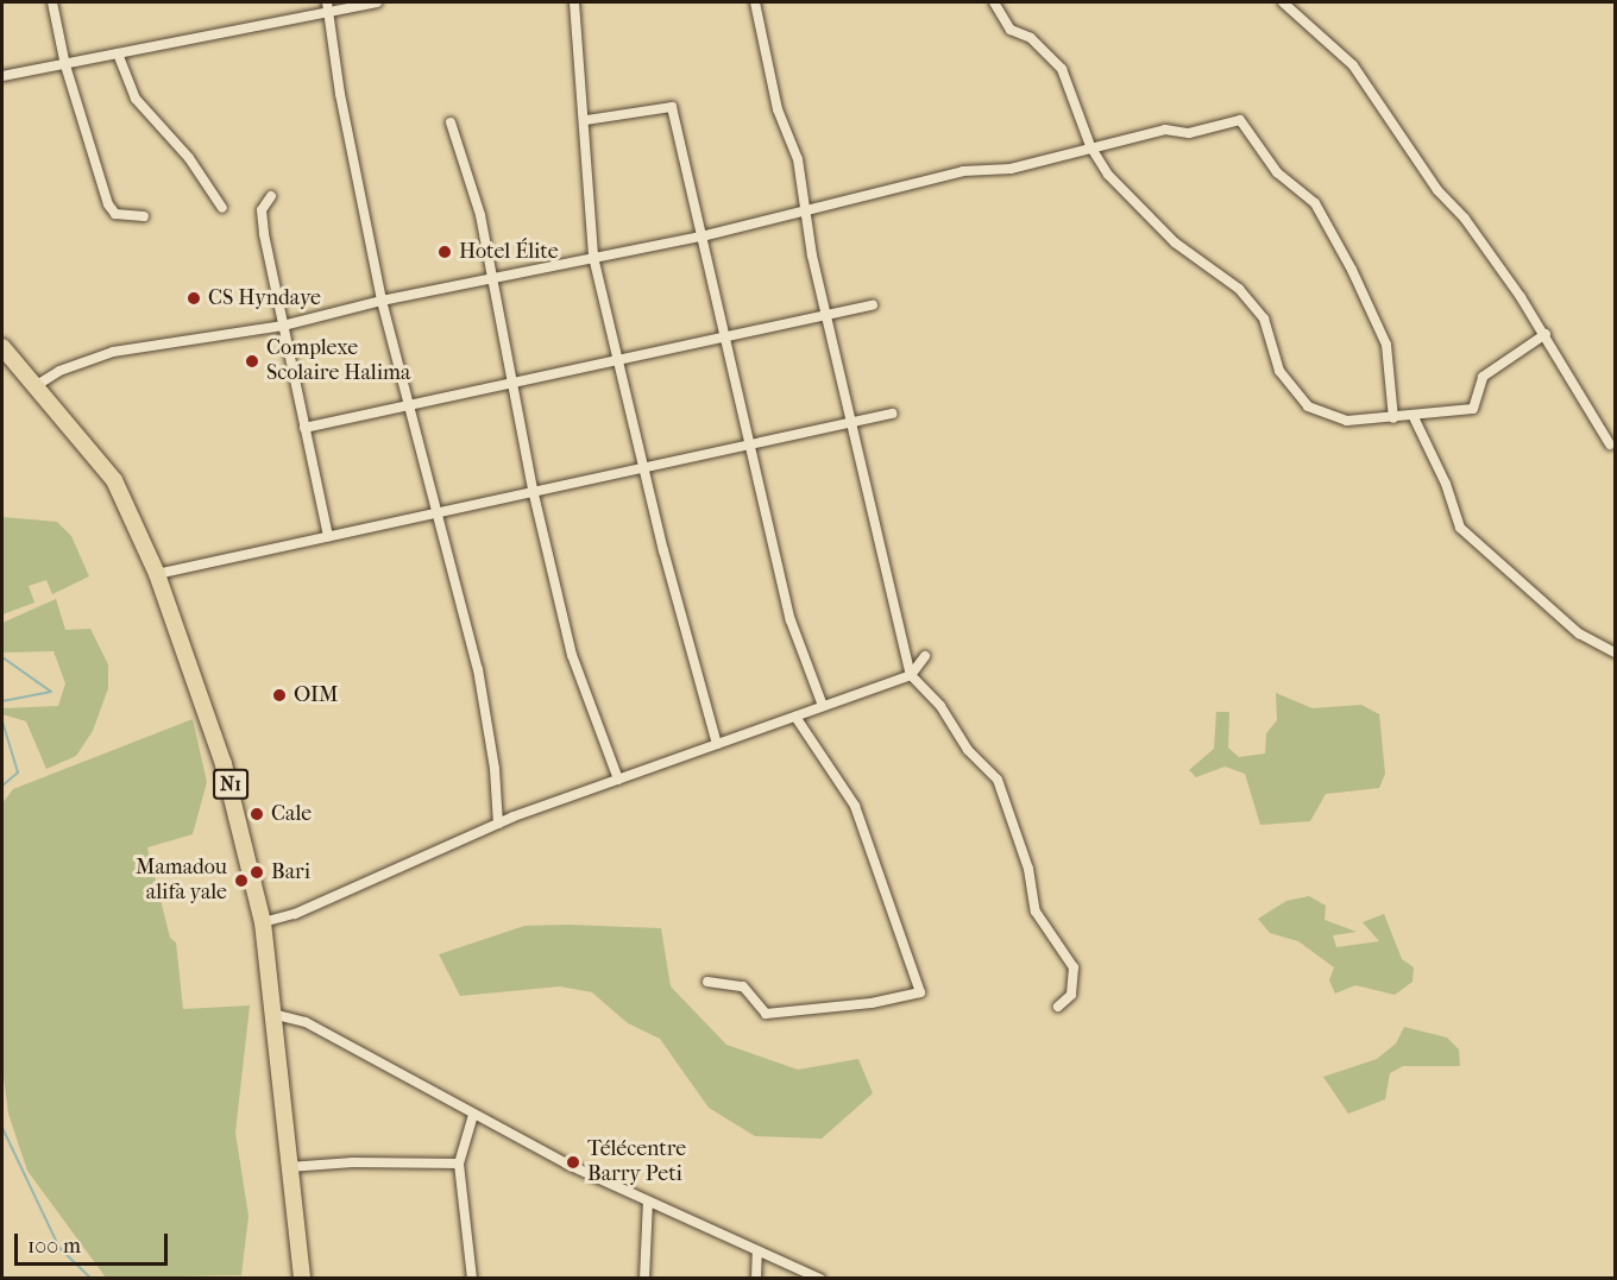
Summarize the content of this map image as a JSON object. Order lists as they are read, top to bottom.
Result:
{
  "streets": {
    "highway": ["N1"]
  },
  "places": [
    "Hotel Élite",
    "CS Hyndaye",
    "Complexe Scolaire Halima",
    "OIM",
    "Cale",
    "Bari",
    "Mamadou alifa yale",
    "Télécentre Barry Peti"
  ],
  "scale_bar": "100 m"
}
